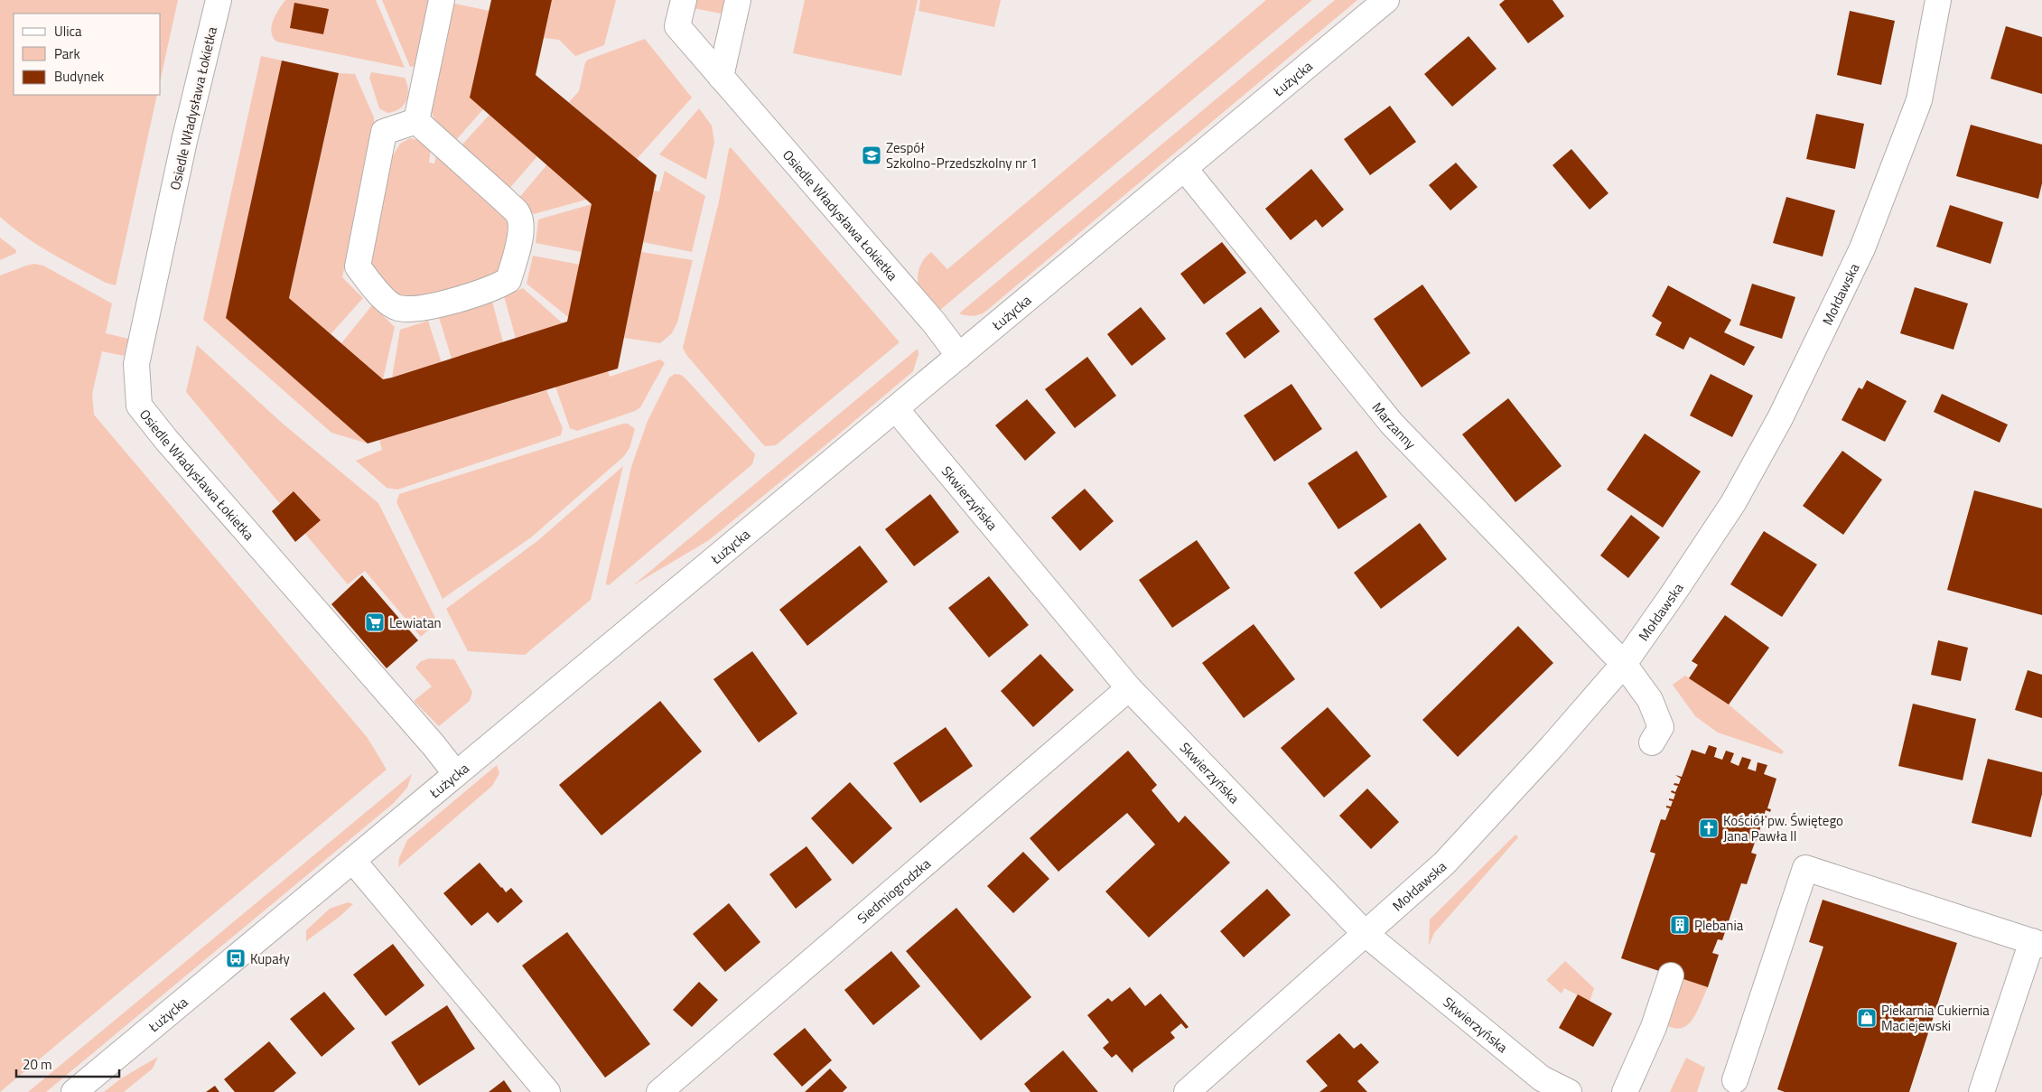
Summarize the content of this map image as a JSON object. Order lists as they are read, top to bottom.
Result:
{
  "streets": {
    "street": [
      "Łużycka",
      "Osiedle Władysława Łokietka",
      "Mołdawska",
      "Marzanny",
      "Skwierzyńska",
      "Siedmiogrodzka"
    ]
  },
  "crossings": [
    ["Łużycka", "Osiedle Władysława Łokietka"],
    ["Łużycka", "Marzanny"],
    ["Łużycka", "Skwierzyńska"],
    ["Mołdawska", "Marzanny"],
    ["Mołdawska", "Skwierzyńska"],
    ["Skwierzyńska", "Siedmiogrodzka"]
  ],
  "places": {
    "school or university": ["Zespół Szkolno-Przedszkolny nr 1"],
    "supermarket": ["Lewiatan"],
    "church": ["Kościół pw. Świętego Jana Pawła II"],
    "building": ["Plebania"],
    "bus stop": ["Kupały"],
    "shop": ["Piekarnia Cukiernia Maciejewski"]
  },
  "legend": ["Ulica", "Park", "Budynek"],
  "scale_bar": "20 m"
}
